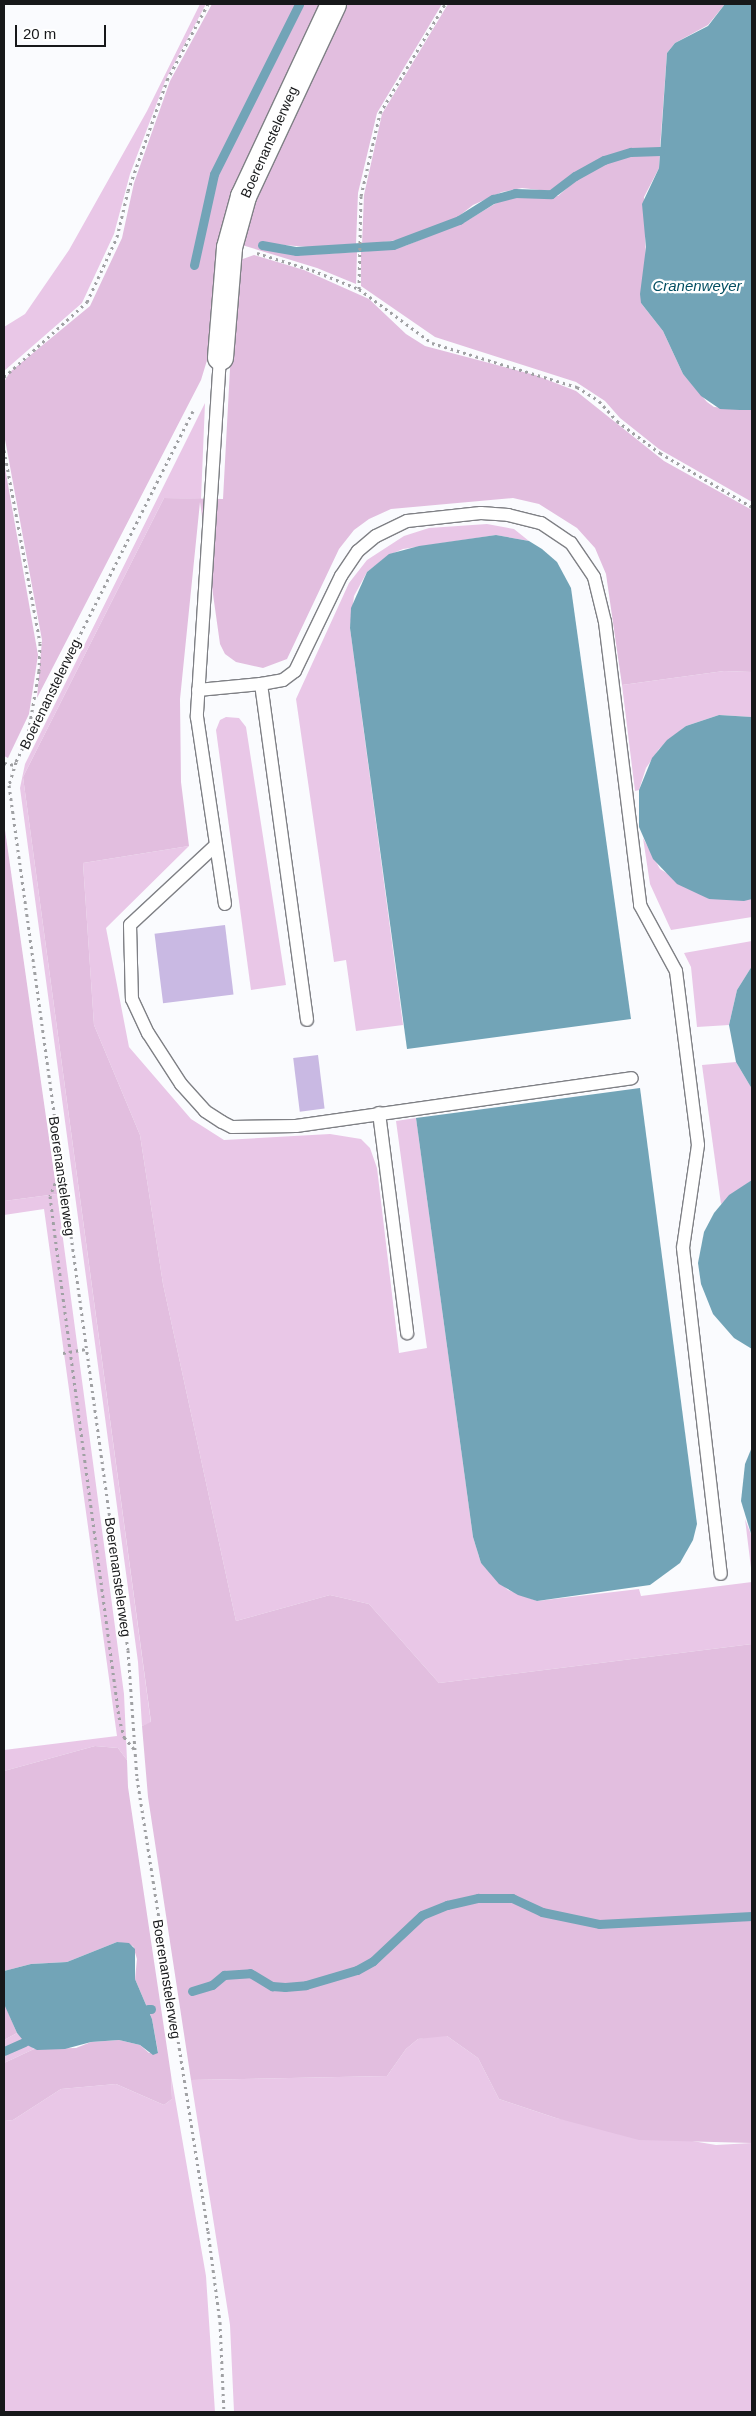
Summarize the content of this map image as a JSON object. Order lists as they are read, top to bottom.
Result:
{
  "streets": {
    "street": ["Boerenanstelerweg"]
  },
  "water": ["Cranenweyer"],
  "scale_bar": "20 m"
}
